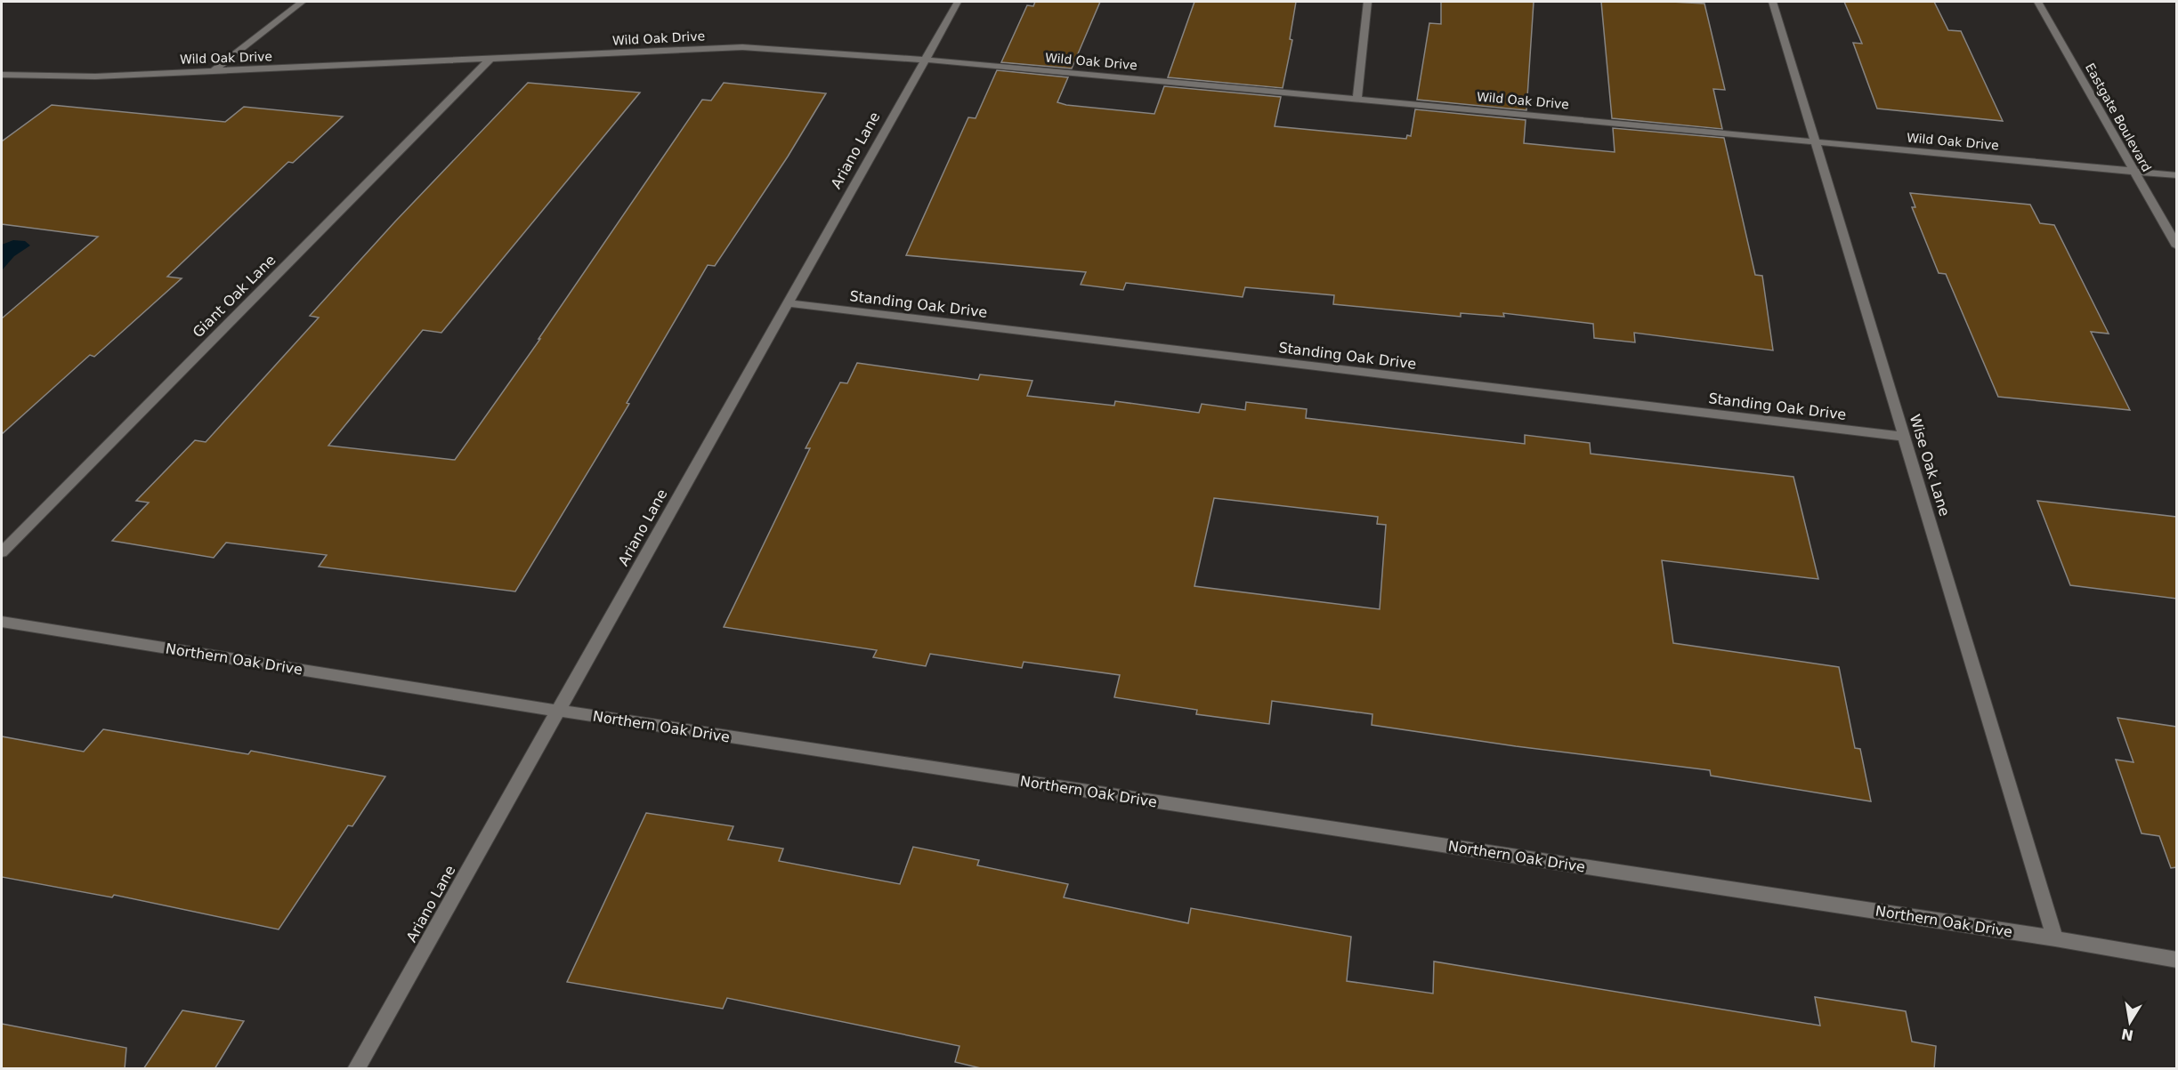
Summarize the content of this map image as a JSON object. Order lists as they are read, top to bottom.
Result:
{
  "streets": {
    "street": [
      "Wild Oak Drive",
      "Eastgate Boulevard",
      "Ariano Lane",
      "Giant Oak Lane",
      "Standing Oak Drive",
      "Wise Oak Lane",
      "Northern Oak Drive"
    ]
  },
  "crossings": [
    ["Wild Oak Drive", "Eastgate Boulevard"],
    ["Wild Oak Drive", "Ariano Lane"],
    ["Wild Oak Drive", "Giant Oak Lane"],
    ["Wild Oak Drive", "Wise Oak Lane"],
    ["Ariano Lane", "Standing Oak Drive"],
    ["Ariano Lane", "Northern Oak Drive"],
    ["Standing Oak Drive", "Wise Oak Lane"],
    ["Wise Oak Lane", "Northern Oak Drive"]
  ],
  "north": "bottom"
}
